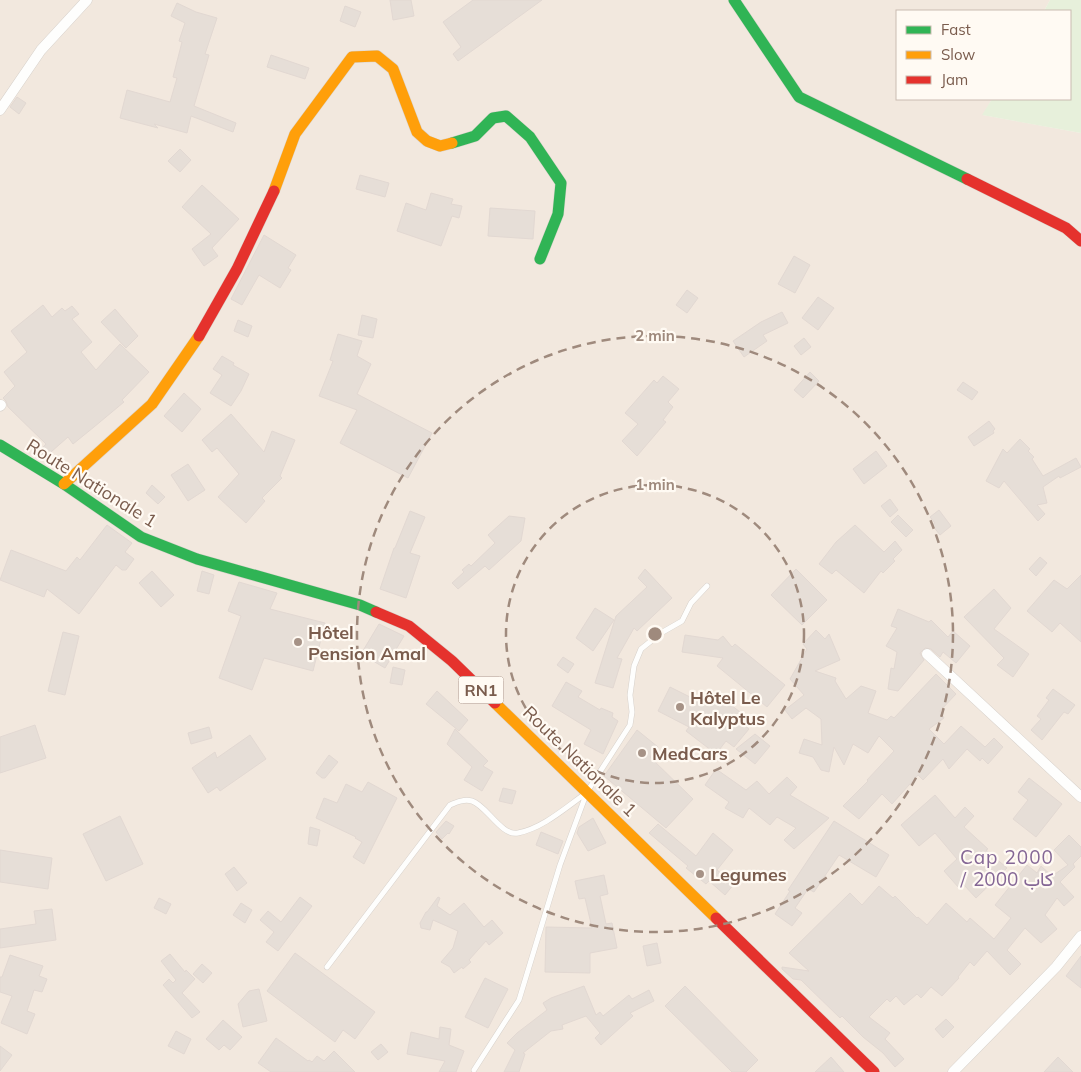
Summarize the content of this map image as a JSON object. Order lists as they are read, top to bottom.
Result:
{
  "streets": {
    "street": ["Route Nationale 1", "RN1"]
  },
  "districts": ["Cap 2000 / كاب 2000"],
  "places": [
    "Hôtel Pension Amal",
    "Hôtel Le Kalyptus",
    "MedCars",
    "Legumes"
  ],
  "legend": ["Fast", "Slow", "Jam"],
  "rings": ["2 min", "1 min"]
}
